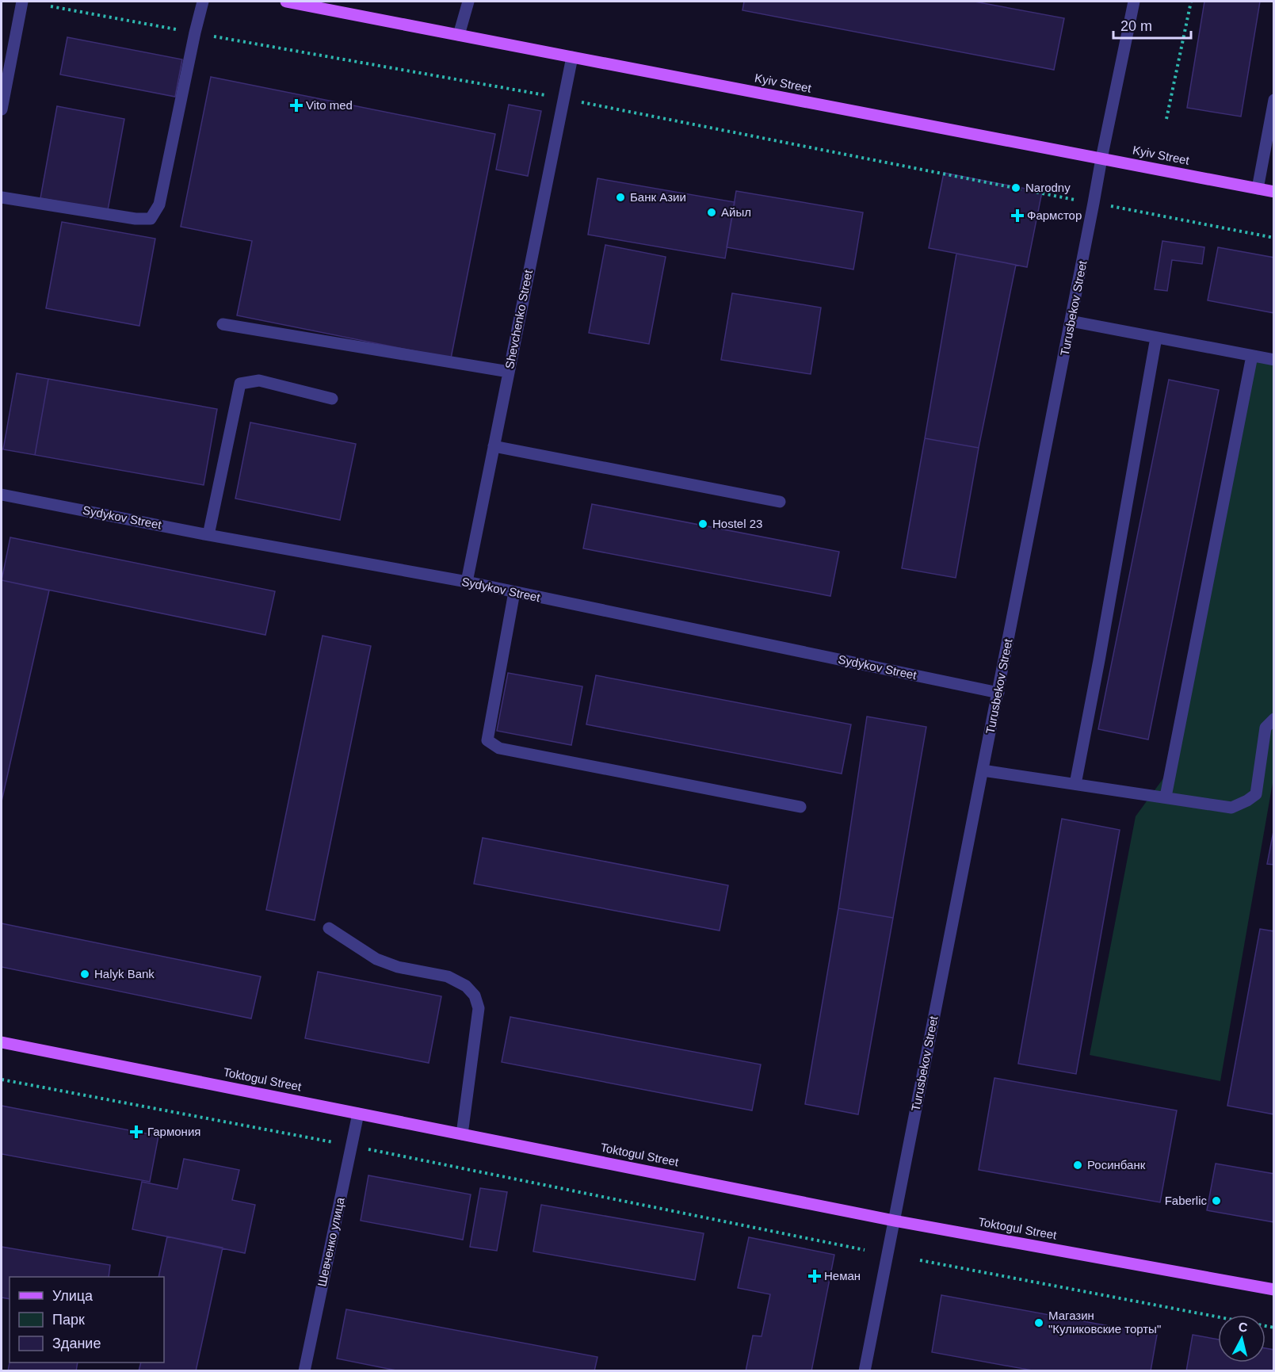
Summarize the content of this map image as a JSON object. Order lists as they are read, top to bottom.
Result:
{
  "streets": {
    "main road": ["Kyiv Street", "Toktogul Street"],
    "street": [
      "Turusbekov Street",
      "Shevchenko Street",
      "Sydykov Street",
      "Шевченко улица"
    ]
  },
  "crossings": [
    ["Kyiv Street", "Turusbekov Street"],
    ["Kyiv Street", "Shevchenko Street"],
    ["Turusbekov Street", "Sydykov Street"],
    ["Turusbekov Street", "Toktogul Street"],
    ["Shevchenko Street", "Sydykov Street"],
    ["Toktogul Street", "Шевченко улица"]
  ],
  "places": {
    "health": [
      "Vito med",
      "Фармстор",
      "Гармония",
      "Неман"
    ],
    "other": [
      "Narodny",
      "Банк Азии",
      "Айыл",
      "Hostel 23",
      "Halyk Bank",
      "Росинбанк",
      "Faberlic",
      "Магазин \"Куликовские торты\""
    ]
  },
  "legend": ["Улица", "Парк", "Здание"],
  "scale_bar": "20 m",
  "north": "top"
}
